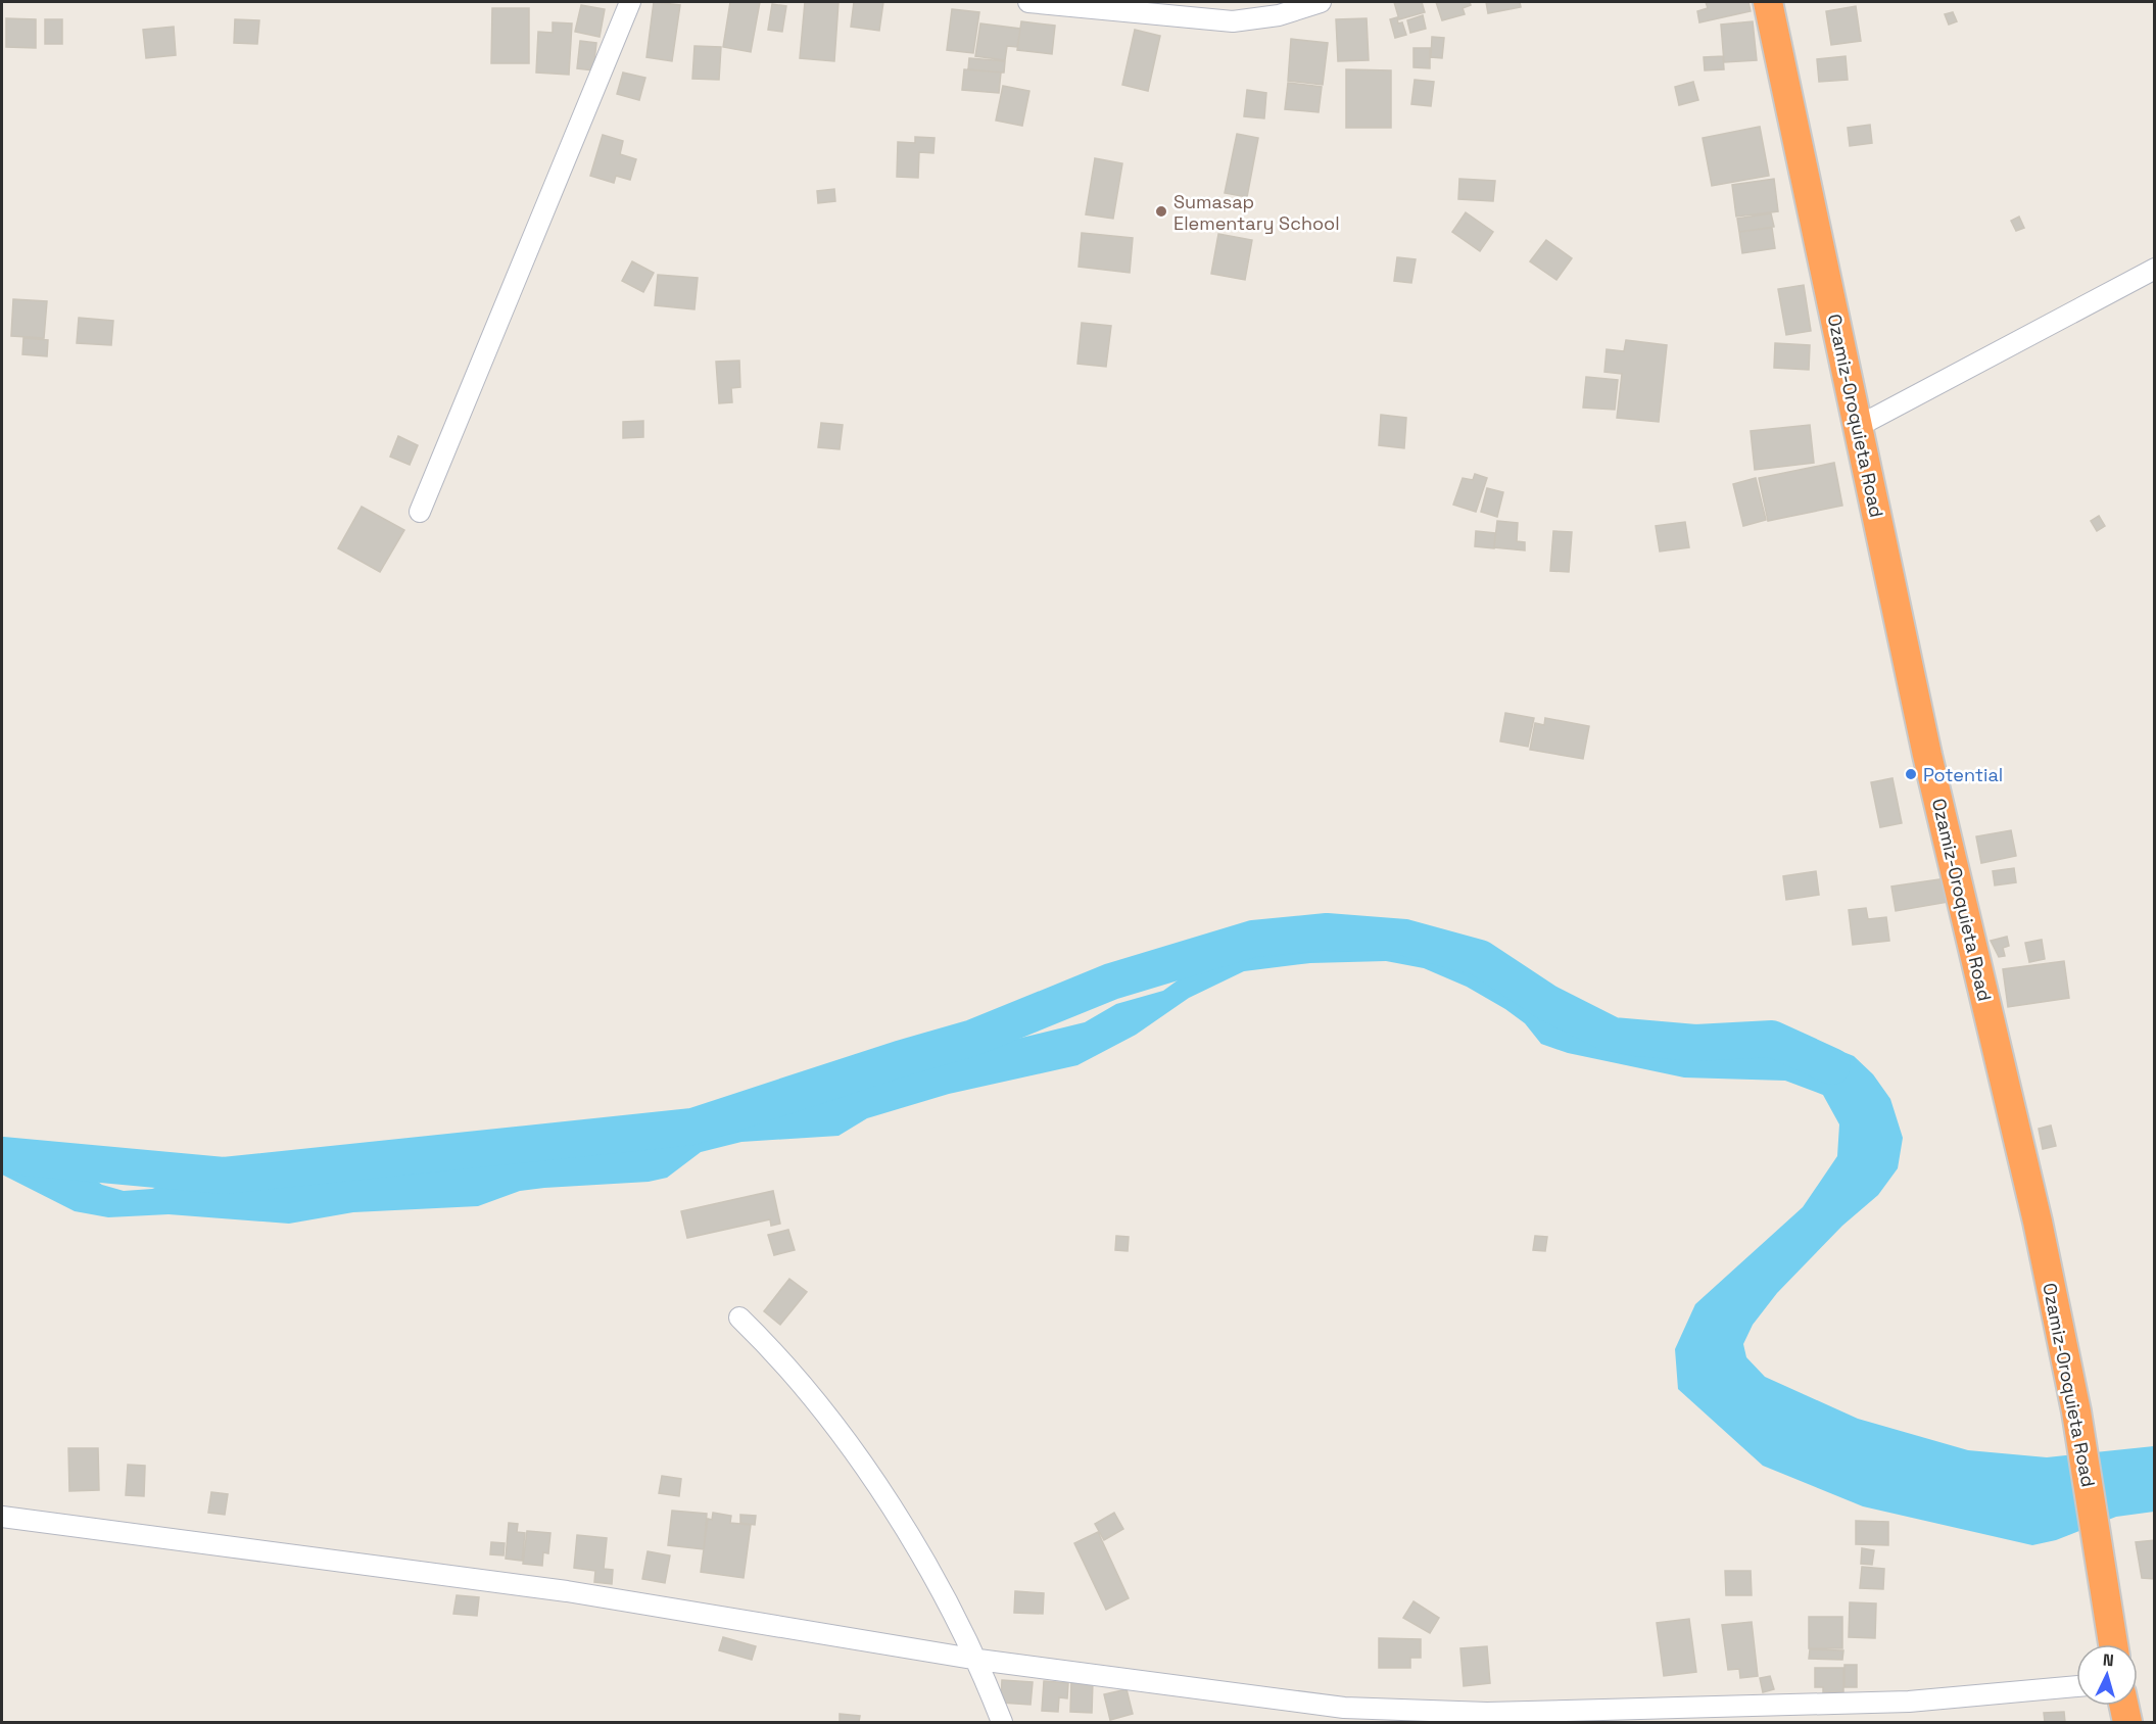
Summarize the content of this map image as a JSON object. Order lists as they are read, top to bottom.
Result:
{
  "streets": {
    "highway": ["Ozamiz-Oroquieta Road"]
  },
  "places": ["Sumasap Elementary School", "Potential"],
  "north": "top"
}
